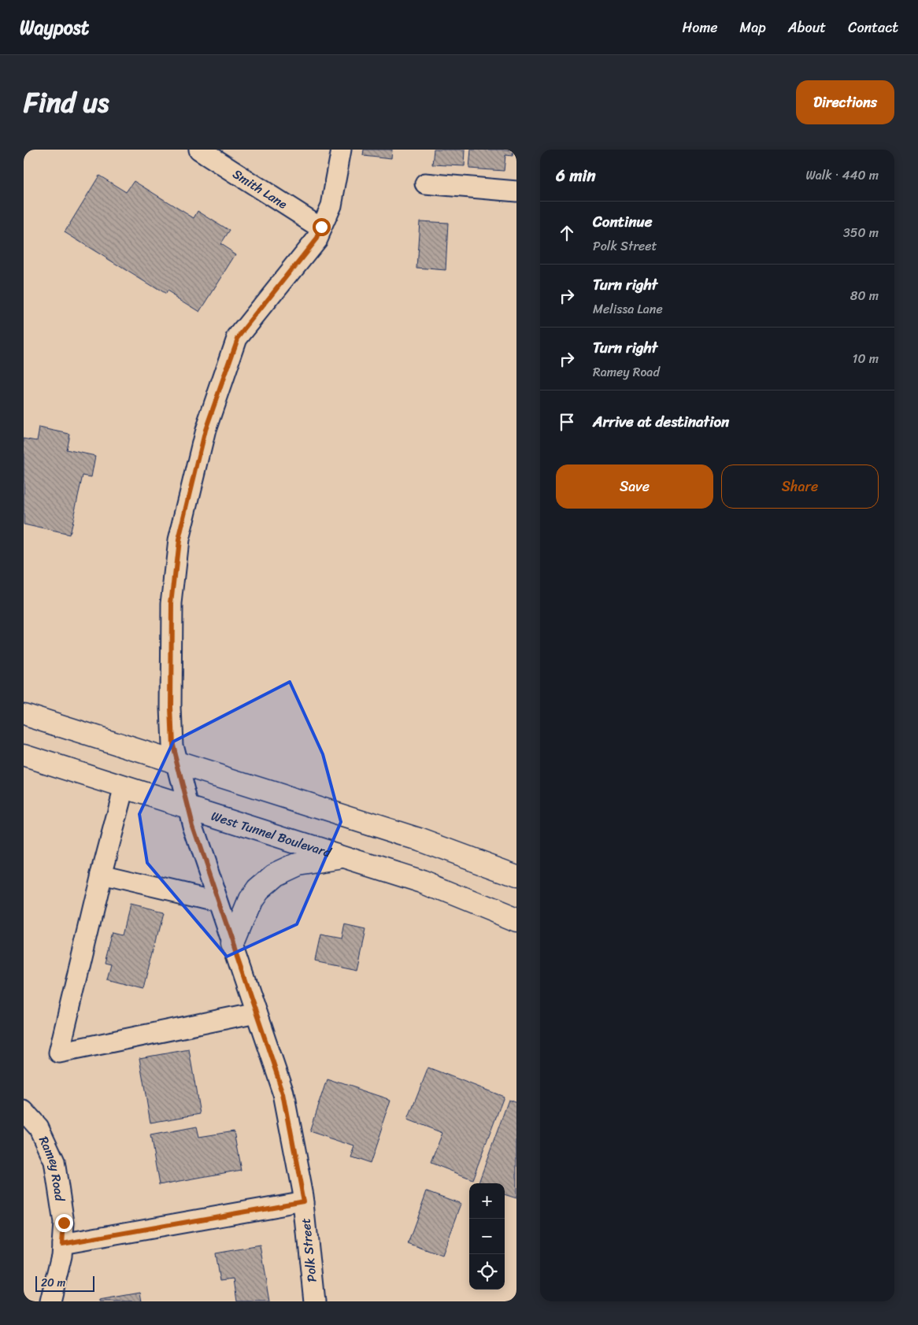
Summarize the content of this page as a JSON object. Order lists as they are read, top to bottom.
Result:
{
  "streets": {
    "main road": ["West Tunnel Boulevard"],
    "street": ["Smith Lane", "Ramey Road", "Polk Street"]
  },
  "crossings": [
    ["Smith Lane", "Polk Street"],
    ["West Tunnel Boulevard", "Polk Street"]
  ],
  "scale_bar": "20 m",
  "page": {
    "header": "Waypost",
    "nav": [
      "Home",
      "Map",
      "About",
      "Contact"
    ],
    "title": "Find us",
    "buttons": [
      "Directions",
      ["Save", "Share"]
    ],
    "heading": ["6 min", "Walk · 440 m"],
    "list": [
      ["Continue", "Polk Street", "350 m"],
      ["Turn right", "Melissa Lane", "80 m"],
      ["Turn right", "Ramey Road", "10 m"],
      "Arrive at destination"
    ],
    "map_buttons": ["+", "−"],
    "scale": "20 m"
  }
}
